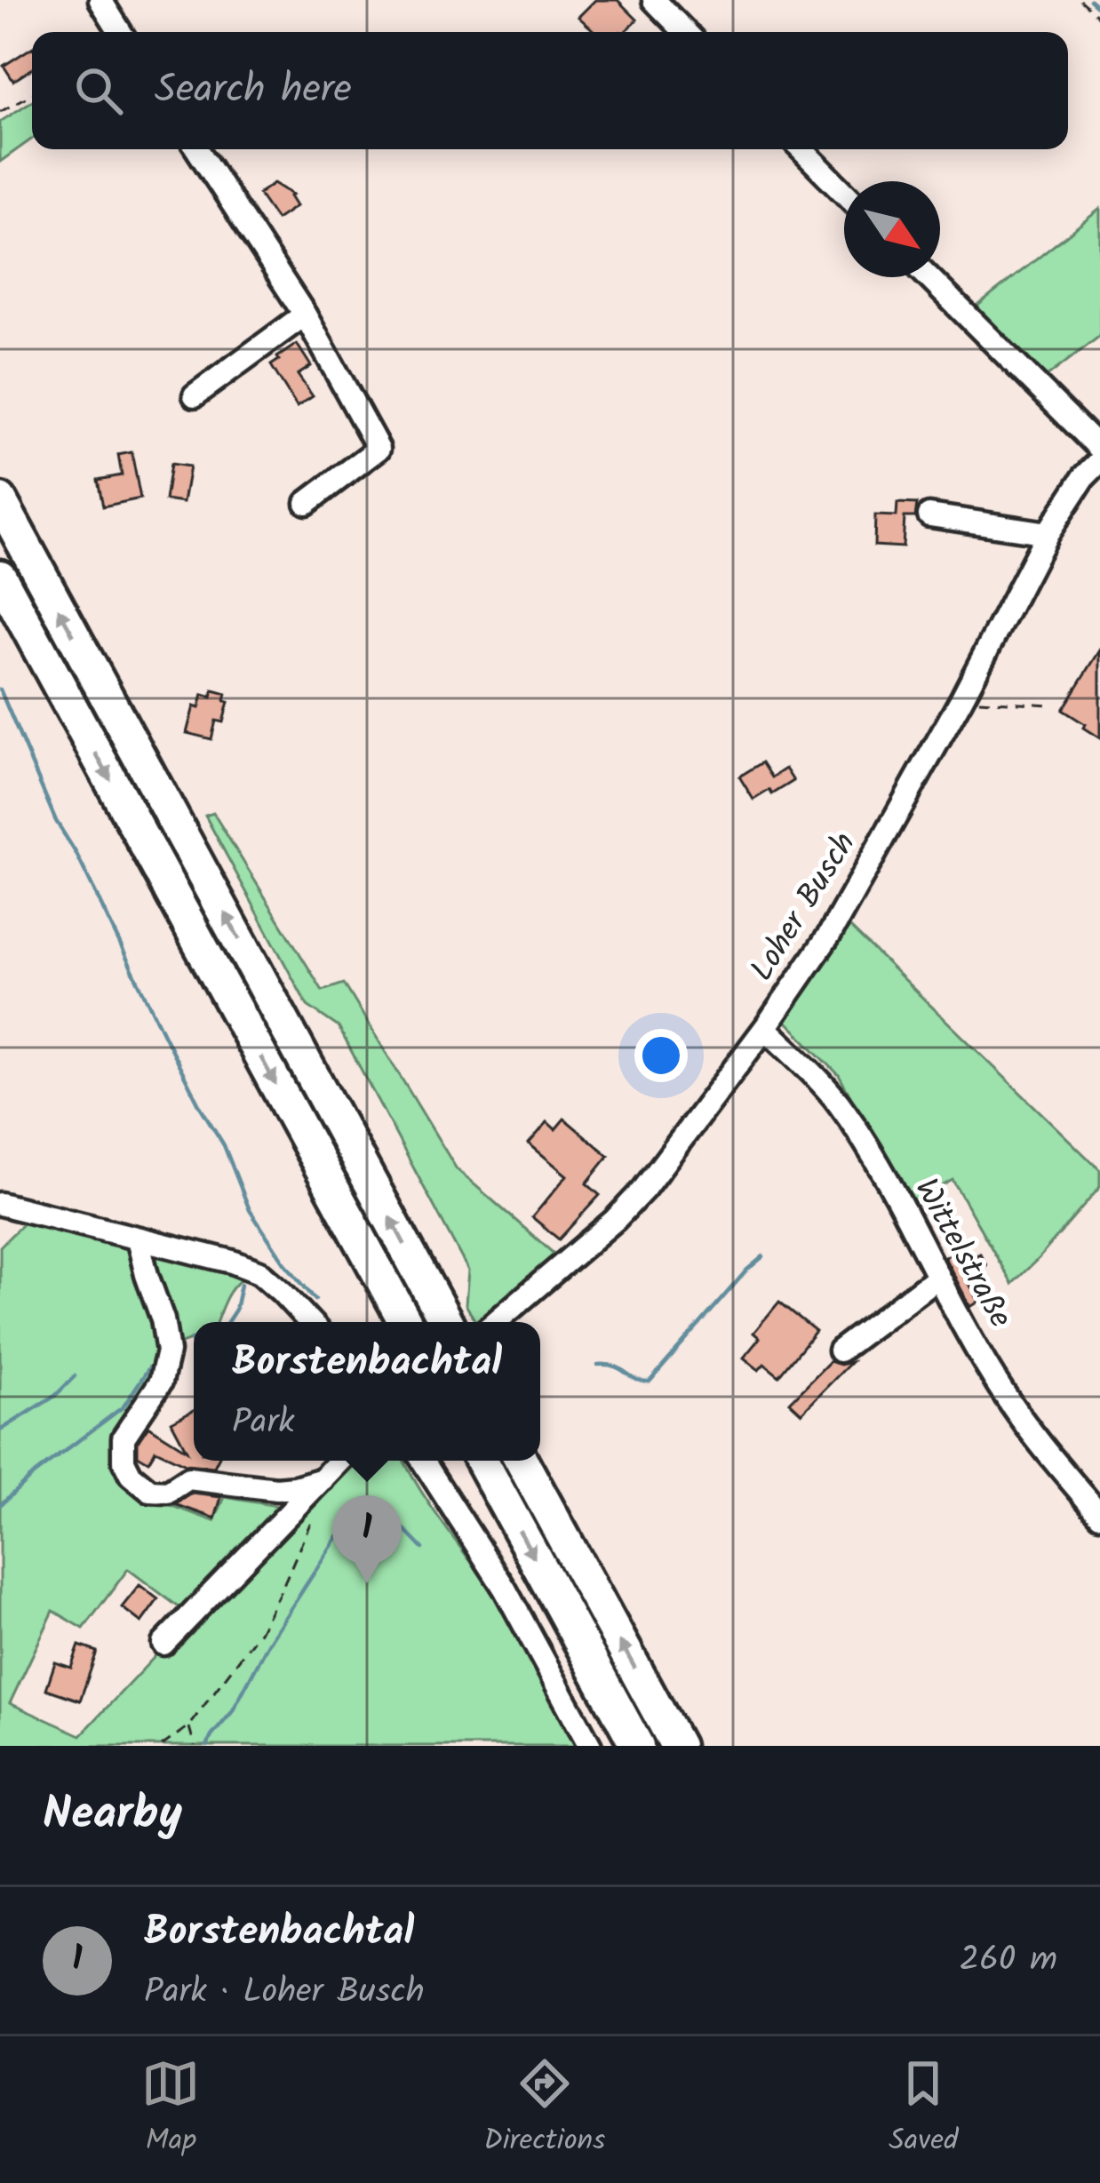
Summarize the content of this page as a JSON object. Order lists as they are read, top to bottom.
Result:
{
  "streets": {
    "street": ["Loher Busch", "Wittelstraße"]
  },
  "crossings": [
    ["Loher Busch", "Wittelstraße"]
  ],
  "north": "bottom right",
  "page": {
    "search": "Search here",
    "popup": ["Borstenbachtal", "Park"],
    "pins": "1",
    "heading": "Nearby",
    "list": [
      {
        "mark": "1",
        "name": "Borstenbachtal",
        "note": "Park · Loher Busch",
        "value": "260 m"
      }
    ],
    "nav": ["Map", "Directions", "Saved"]
  }
}
